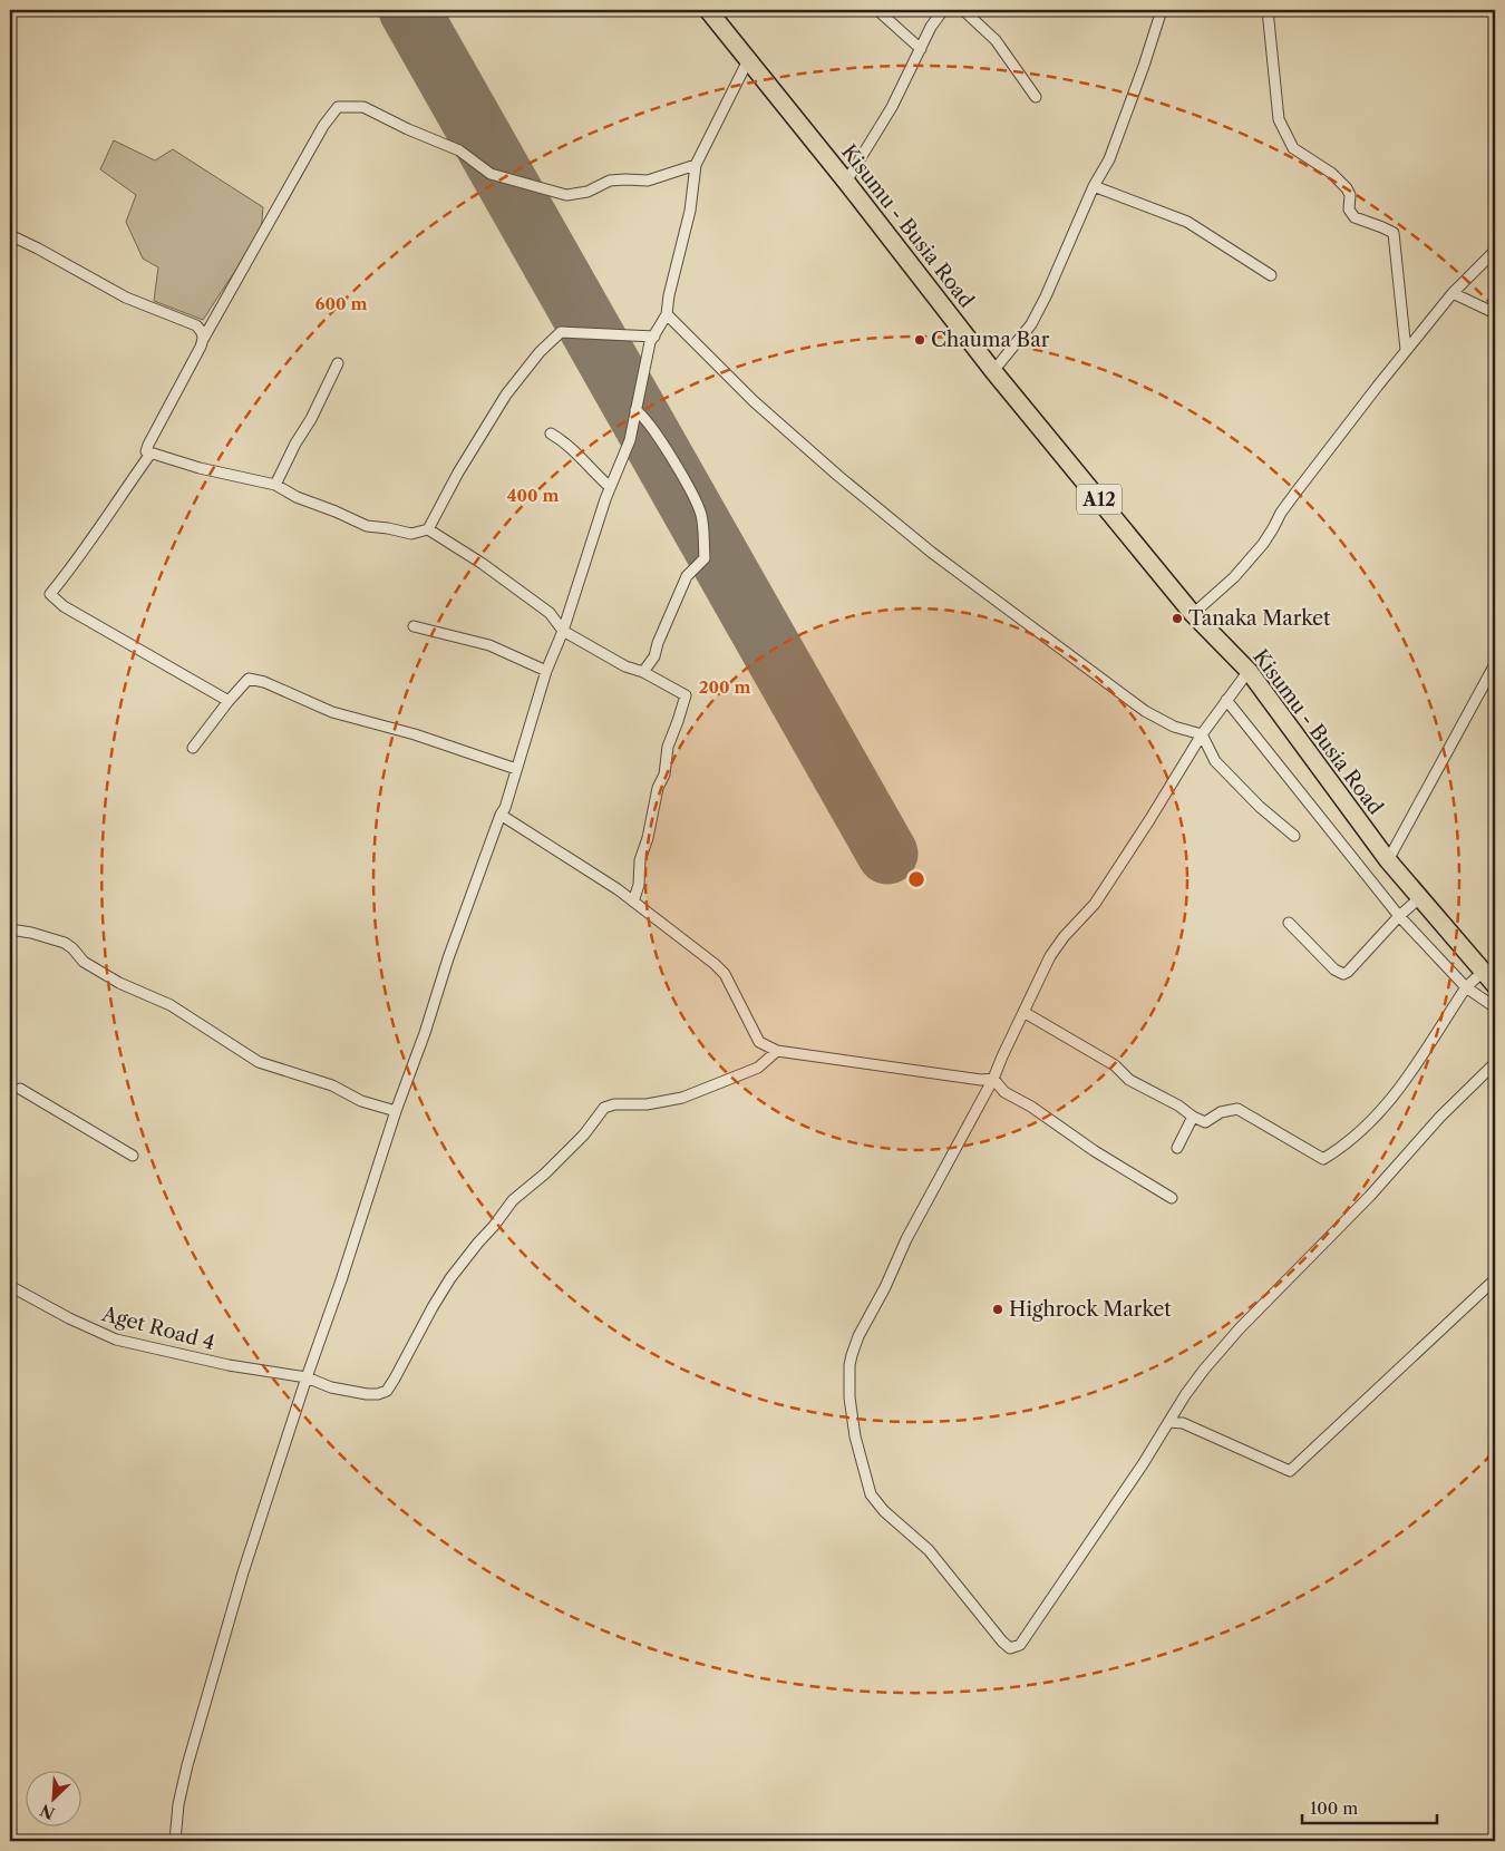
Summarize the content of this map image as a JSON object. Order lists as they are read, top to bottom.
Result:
{
  "streets": {
    "highway": ["Kisumu - Busia Road", "A12"],
    "street": ["Aget Road 4"]
  },
  "places": ["Chauma Bar", "Tanaka Market", "Highrock Market"],
  "scale_bar": "100 m",
  "north": "bottom left",
  "rings": ["600 m", "400 m", "200 m"]
}
